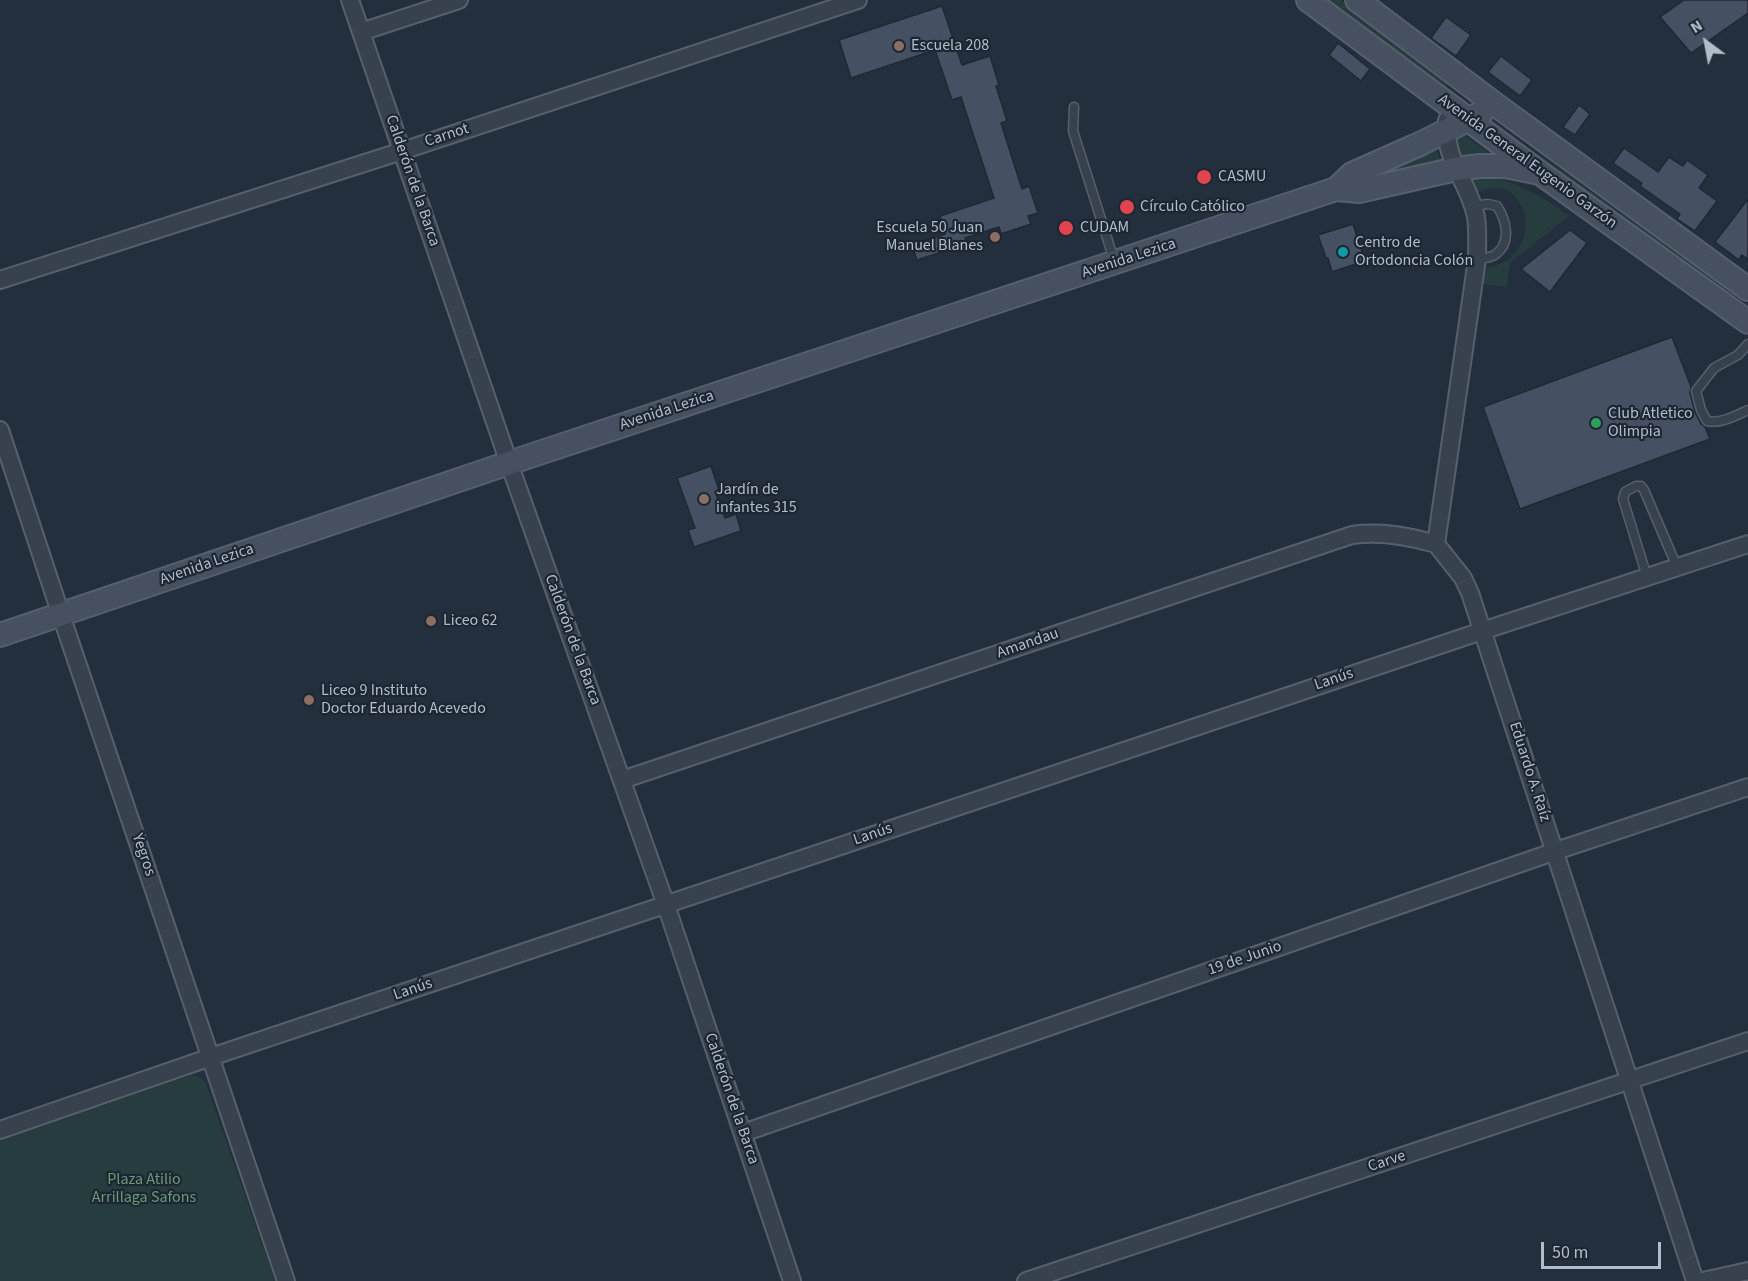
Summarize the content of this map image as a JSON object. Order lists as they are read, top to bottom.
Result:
{
  "streets": {
    "street": [
      "Carnot",
      "Avenida General Eugenio Garzón",
      "Calderón de la Barca",
      "Avenida Lezica",
      "Amandau",
      "Lanús",
      "Eduardo A. Raíz",
      "Yegros",
      "19 de Junio",
      "Carve"
    ]
  },
  "crossings": [
    ["Carnot", "Calderón de la Barca"],
    ["Avenida General Eugenio Garzón", "Avenida Lezica"],
    ["Calderón de la Barca", "Avenida Lezica"],
    ["Calderón de la Barca", "Amandau"],
    ["Calderón de la Barca", "Lanús"],
    ["Calderón de la Barca", "19 de Junio"],
    ["Avenida Lezica", "Yegros"],
    ["Amandau", "Eduardo A. Raíz"],
    ["Lanús", "Eduardo A. Raíz"],
    ["Lanús", "Yegros"],
    ["Eduardo A. Raíz", "19 de Junio"],
    ["Eduardo A. Raíz", "Carve"]
  ],
  "parks": ["Plaza Atilio Arrillaga Safons"],
  "places": [
    "Escuela 208",
    "CASMU",
    "Círculo Católico",
    "CUDAM",
    "Escuela 50 Juan Manuel Blanes",
    "Centro de Ortodoncia Colón",
    "Club Atletico Olimpia",
    "Jardín de infantes 315",
    "Liceo 62",
    "Liceo 9 Instituto Doctor Eduardo Acevedo"
  ],
  "scale_bar": "50 m",
  "north": "top left"
}
